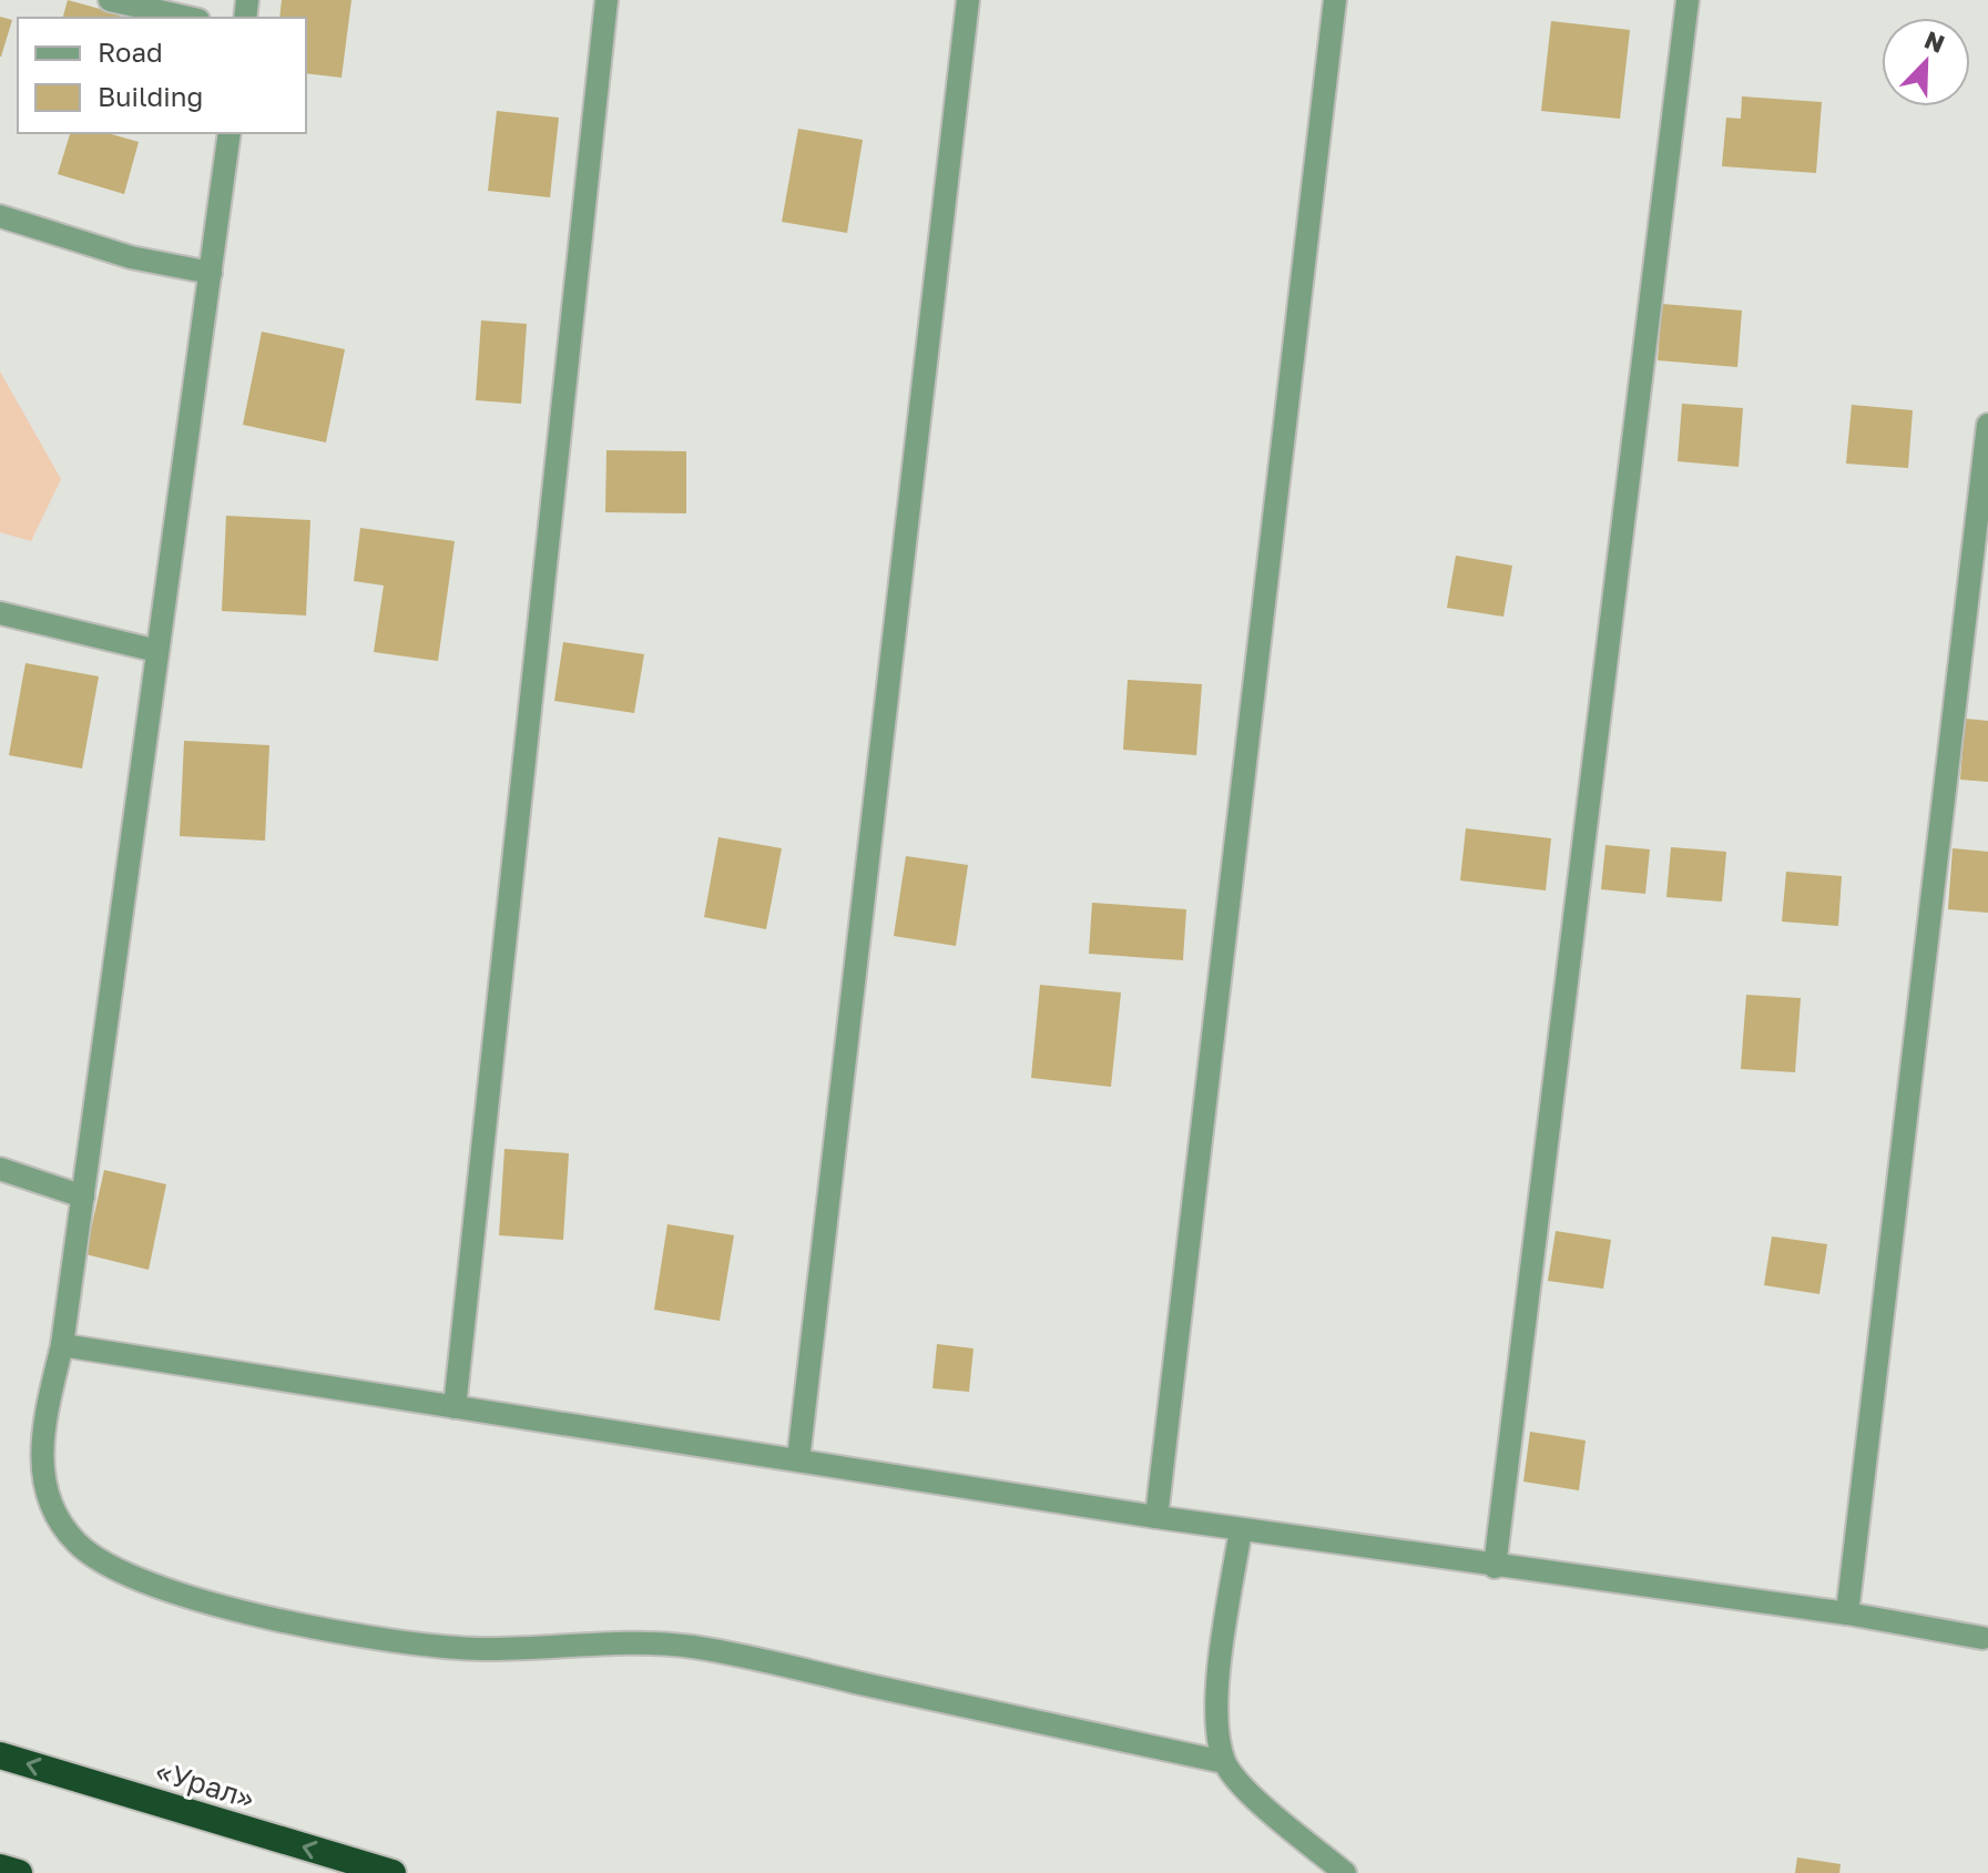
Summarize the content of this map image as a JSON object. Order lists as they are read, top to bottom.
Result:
{
  "streets": {
    "highway": ["«Урал»"]
  },
  "one_way": ["«Урал»"],
  "legend": ["Road", "Building"],
  "north": "top right"
}
